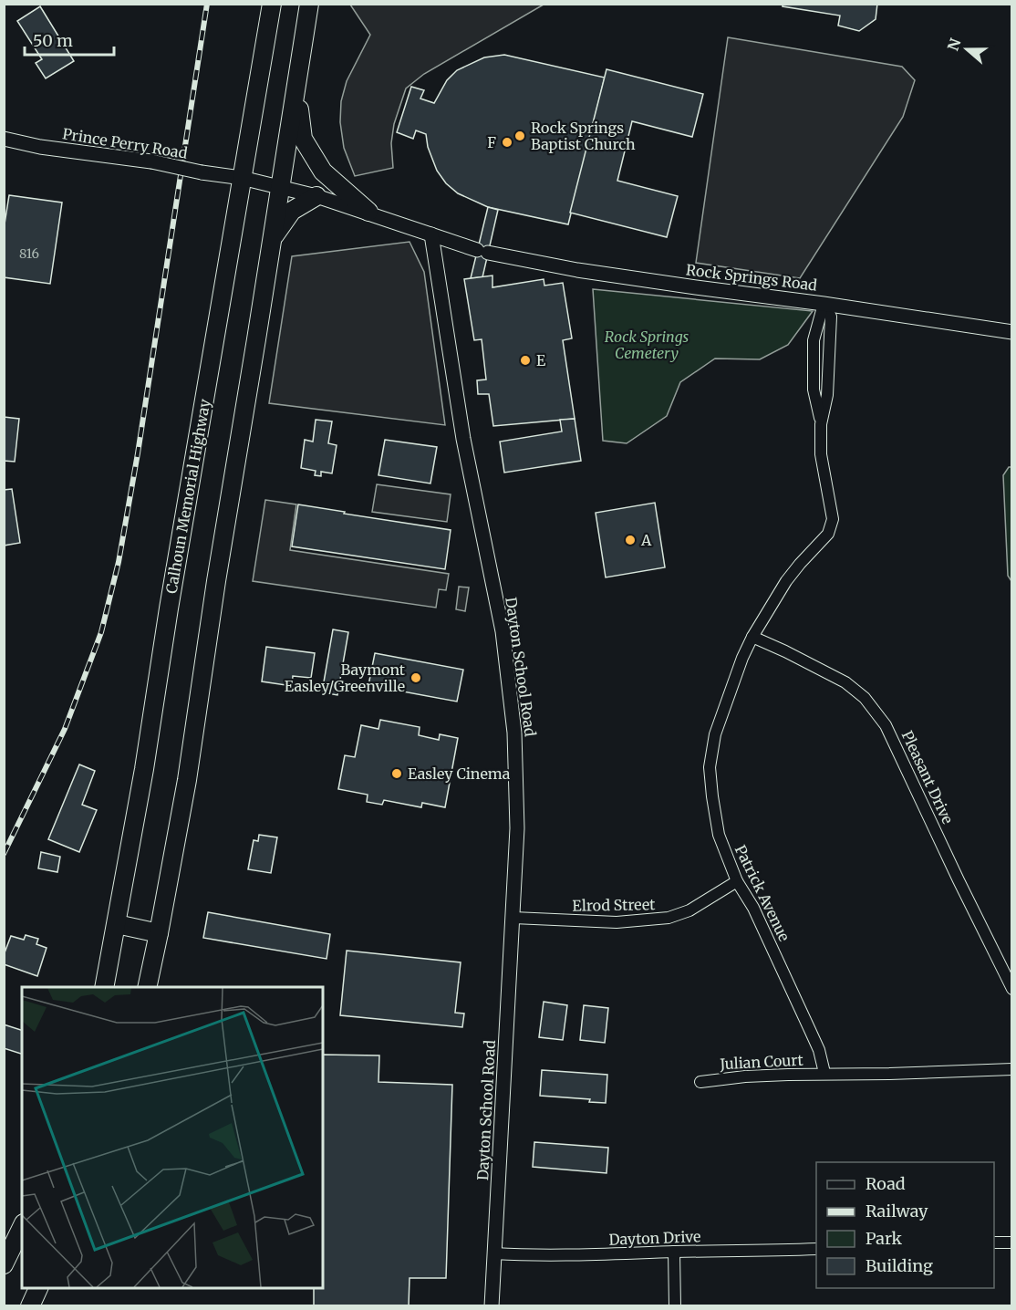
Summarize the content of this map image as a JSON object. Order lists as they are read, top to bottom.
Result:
{
  "streets": {
    "highway": ["Calhoun Memorial Highway"],
    "street": [
      "Prince Perry Road",
      "Rock Springs Road",
      "Dayton School Road",
      "Pleasant Drive",
      "Patrick Avenue",
      "Elrod Street",
      "Julian Court",
      "Dayton Drive"
    ]
  },
  "crossings": [
    ["Prince Perry Road", "Rock Springs Road"],
    ["Prince Perry Road", "Calhoun Memorial Highway"],
    ["Rock Springs Road", "Calhoun Memorial Highway"],
    ["Rock Springs Road", "Dayton School Road"],
    ["Rock Springs Road", "Patrick Avenue"],
    ["Dayton School Road", "Elrod Street"],
    ["Dayton School Road", "Dayton Drive"],
    ["Pleasant Drive", "Patrick Avenue"],
    ["Patrick Avenue", "Elrod Street"],
    ["Patrick Avenue", "Julian Court"]
  ],
  "parks": ["Rock Springs Cemetery"],
  "places": [
    "Rock Springs Baptist Church",
    "F",
    "E",
    "A",
    "Baymont Easley/Greenville",
    "Easley Cinema"
  ],
  "house_numbers": ["816"],
  "legend": [
    "Road",
    "Railway",
    "Park",
    "Building"
  ],
  "scale_bar": "50 m",
  "north": "left"
}
